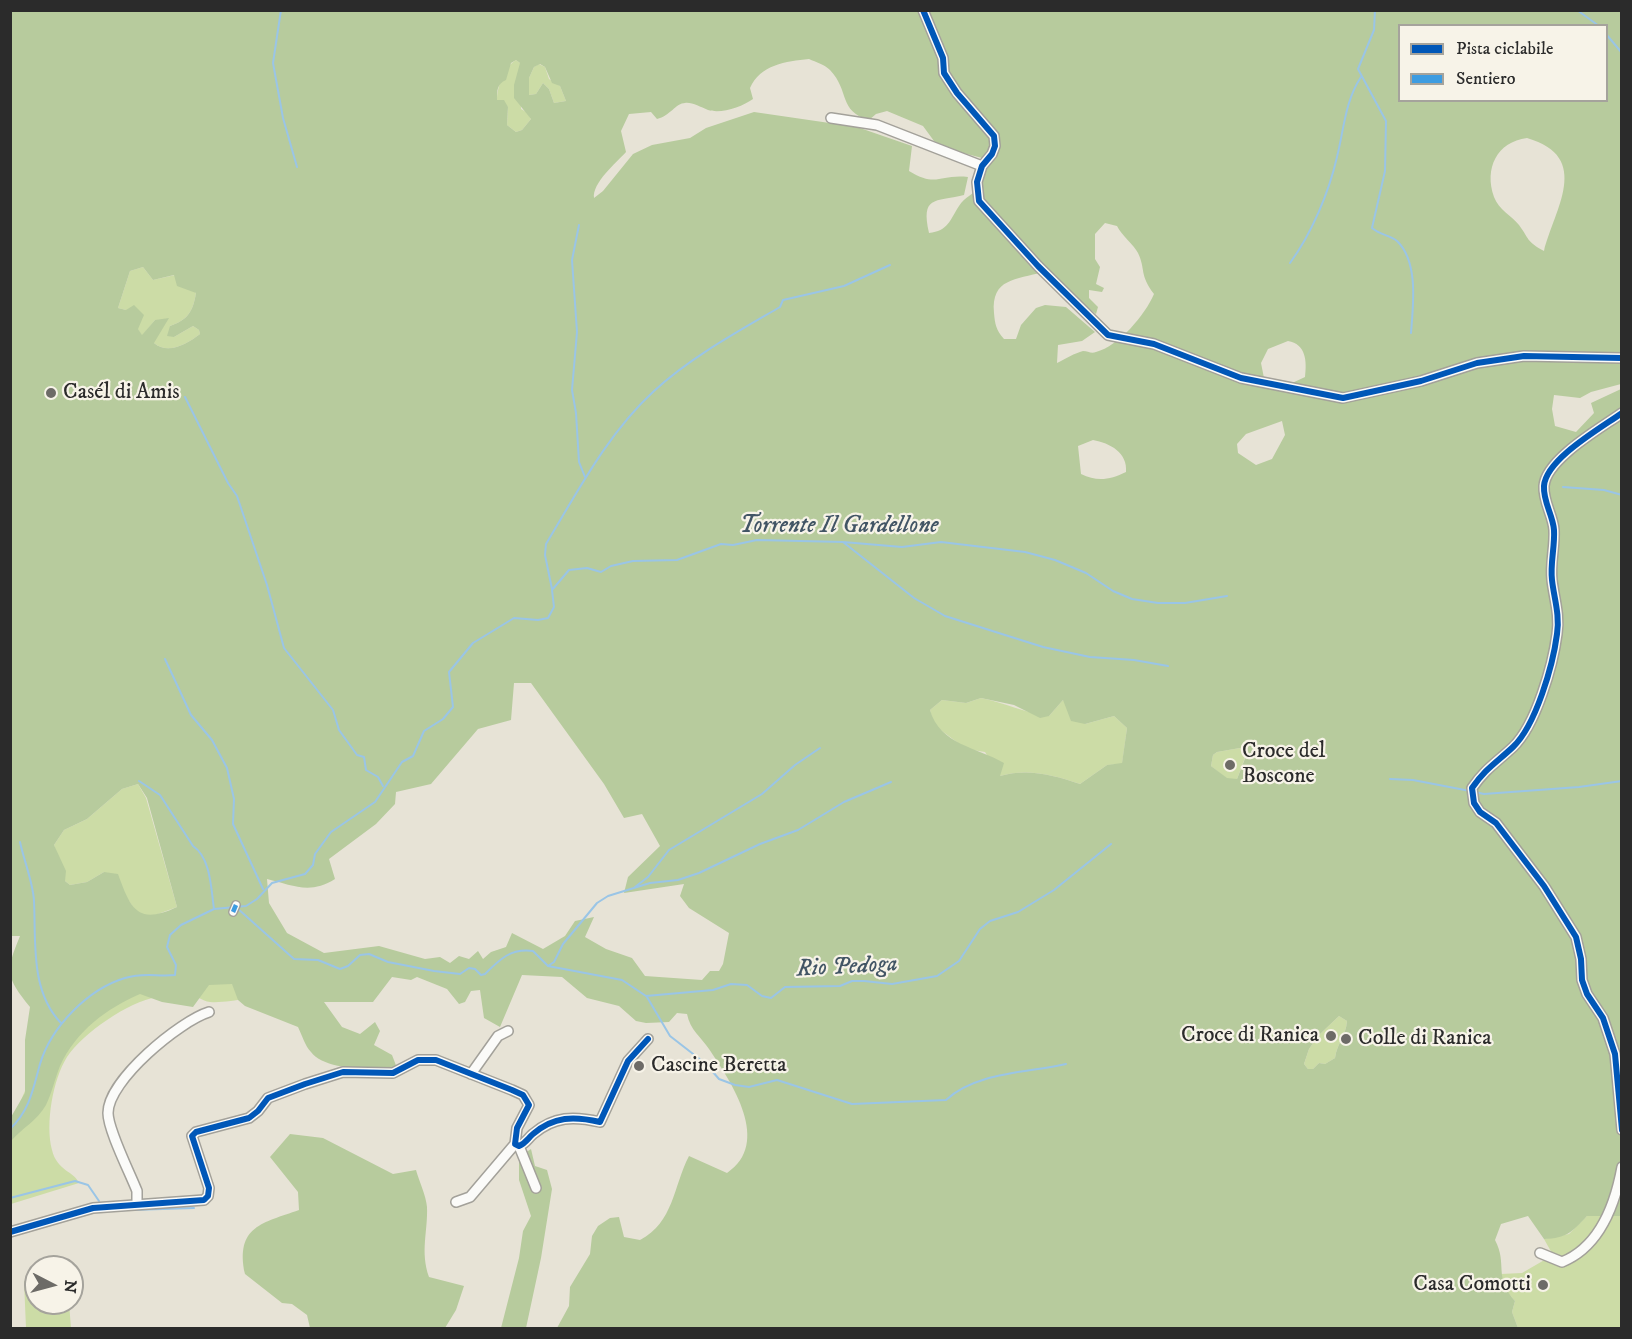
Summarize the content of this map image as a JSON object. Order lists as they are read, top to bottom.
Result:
{
  "water": ["Torrente Il Gardellone", "Rio Pedoga"],
  "places": [
    "Casél di Amis",
    "Croce del Boscone",
    "Croce di Ranica",
    "Colle di Ranica",
    "Cascine Beretta",
    "Casa Comotti"
  ],
  "legend": ["Pista ciclabile", "Sentiero"],
  "north": "right"
}
